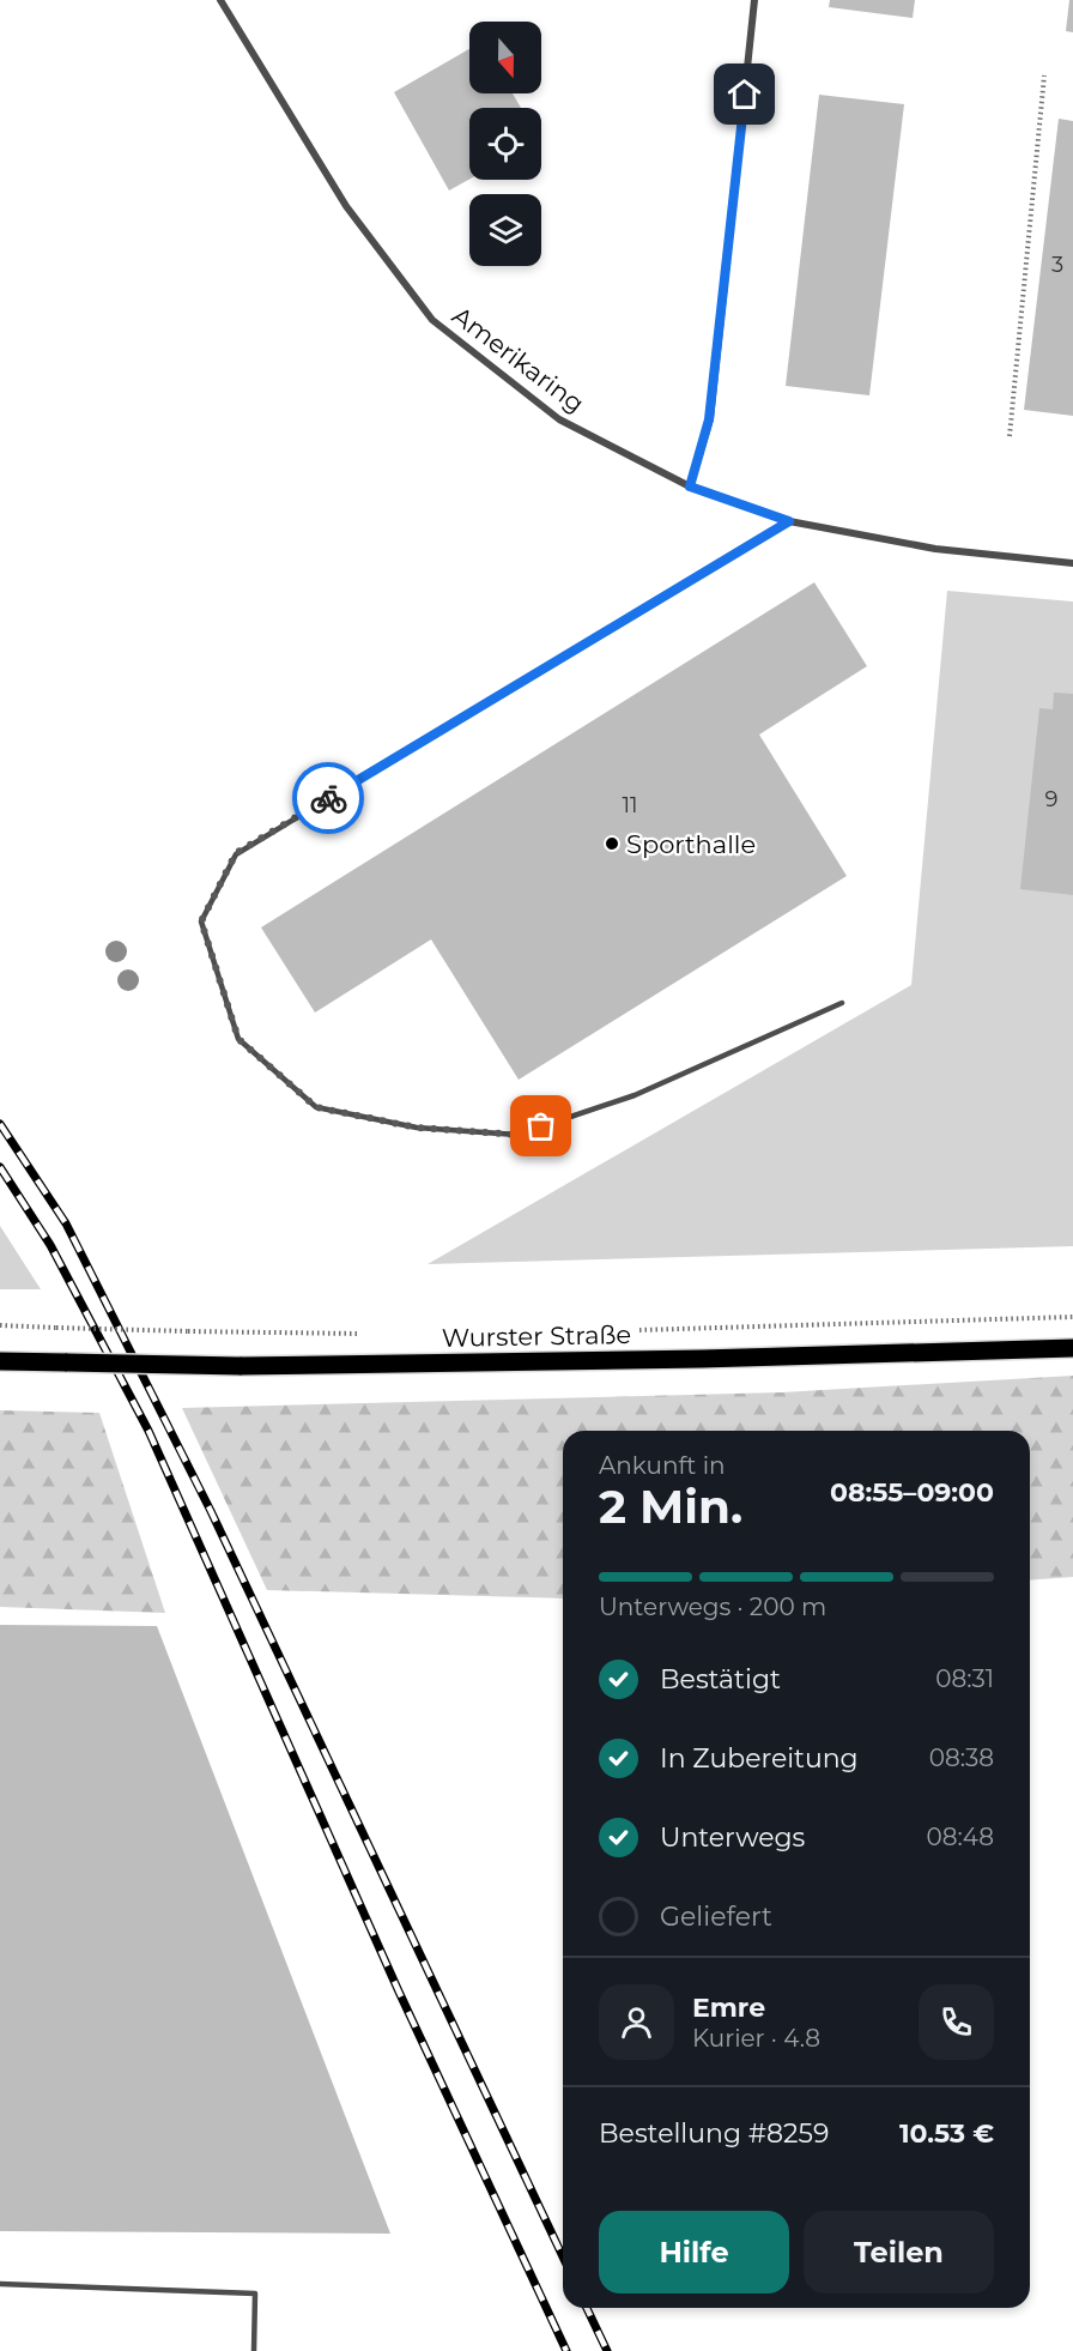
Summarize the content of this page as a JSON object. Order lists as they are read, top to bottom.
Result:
{
  "streets": {
    "main road": ["Wurster Straße"],
    "street": ["Amerikaring"]
  },
  "places": ["Sporthalle"],
  "house_numbers": ["3", "9", "11"],
  "north": "bottom",
  "page": {
    "heading": ["2 Min.", "Ankunft in", "08:55–09:00"],
    "panel": [
      "Emre",
      "Kurier · 4.8",
      "Bestellung #8259",
      "10.53 €"
    ],
    "bar": "Unterwegs · 200 m",
    "list": [
      ["Bestätigt", "08:31"],
      ["In Zubereitung", "08:38"],
      ["Unterwegs", "08:48"],
      "Geliefert"
    ],
    "buttons": ["Hilfe", "Teilen"]
  }
}
